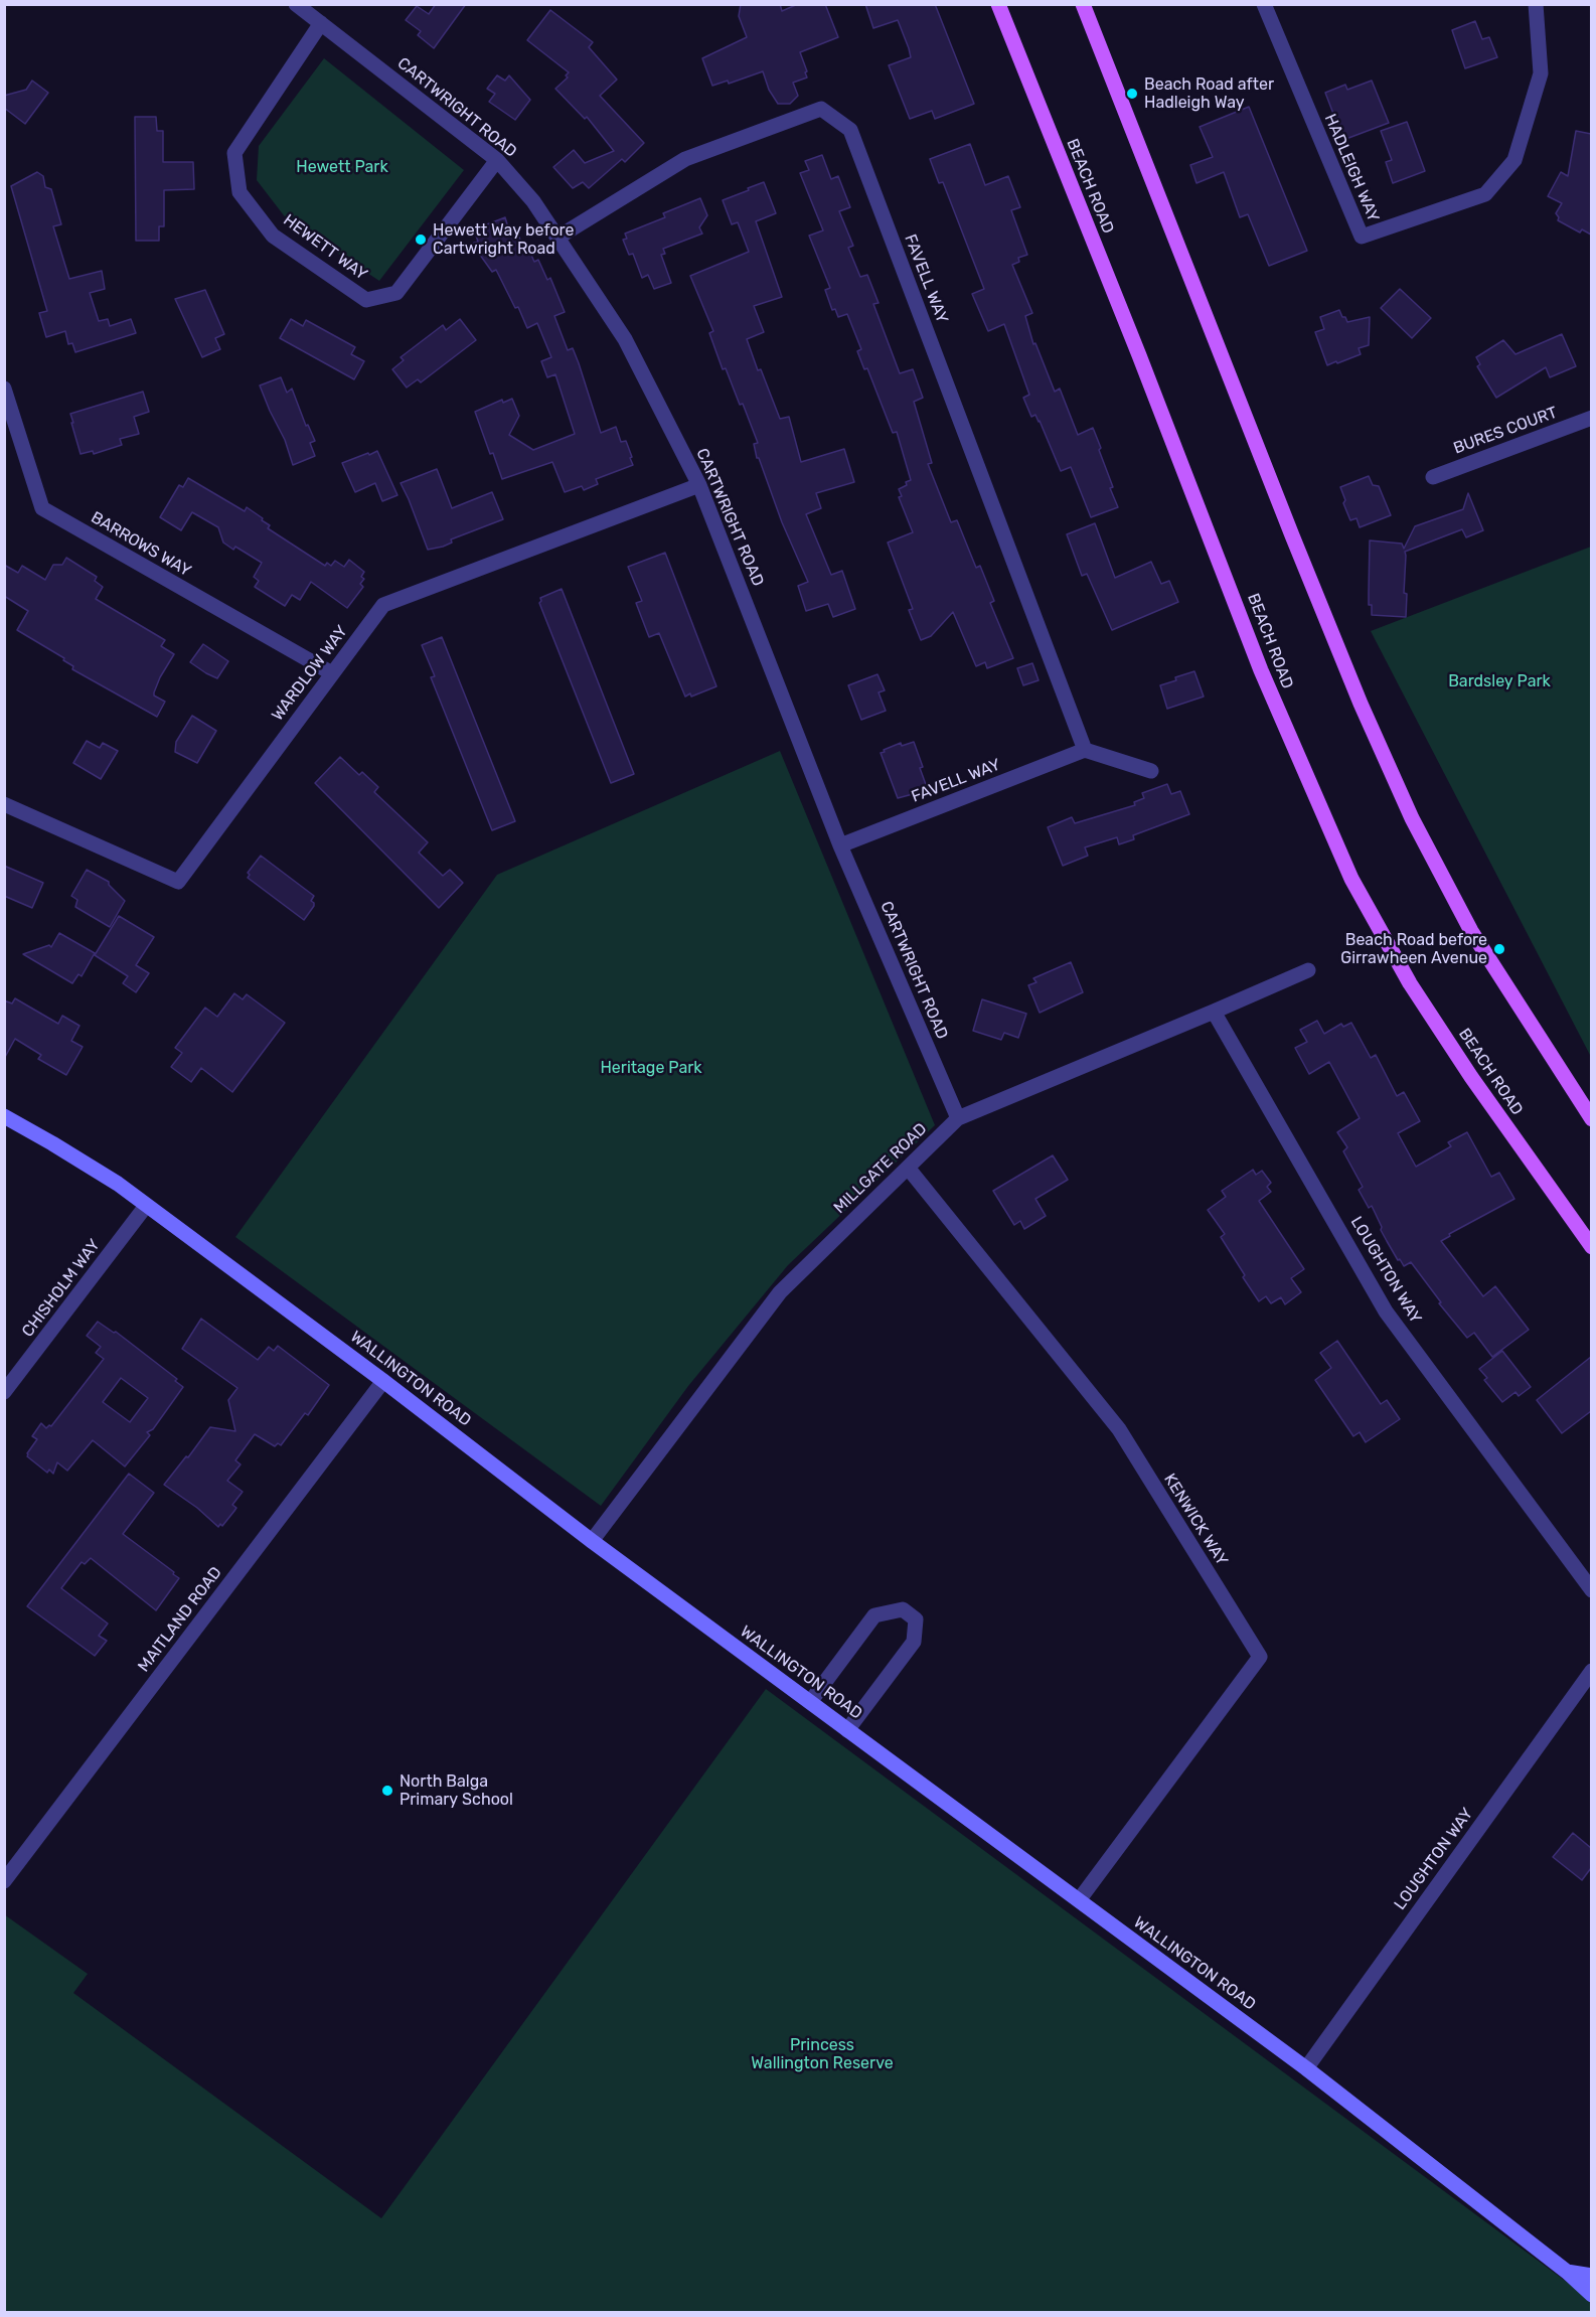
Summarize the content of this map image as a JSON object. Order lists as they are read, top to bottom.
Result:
{
  "streets": {
    "main road": ["BEACH ROAD"],
    "street": [
      "CARTWRIGHT ROAD",
      "HADLEIGH WAY",
      "HEWETT WAY",
      "FAVELL WAY",
      "BURES COURT",
      "BARROWS WAY",
      "WARDLOW WAY",
      "MILLGATE ROAD",
      "LOUGHTON WAY",
      "CHISHOLM WAY",
      "WALLINGTON ROAD",
      "KENWICK WAY",
      "MAITLAND ROAD"
    ]
  },
  "crossings": [
    ["CARTWRIGHT ROAD", "HEWETT WAY"],
    ["CARTWRIGHT ROAD", "FAVELL WAY"],
    ["CARTWRIGHT ROAD", "WARDLOW WAY"],
    ["CARTWRIGHT ROAD", "MILLGATE ROAD"],
    ["BARROWS WAY", "WARDLOW WAY"],
    ["MILLGATE ROAD", "LOUGHTON WAY"],
    ["MILLGATE ROAD", "WALLINGTON ROAD"],
    ["MILLGATE ROAD", "KENWICK WAY"],
    ["LOUGHTON WAY", "WALLINGTON ROAD"],
    ["CHISHOLM WAY", "WALLINGTON ROAD"],
    ["WALLINGTON ROAD", "KENWICK WAY"],
    ["WALLINGTON ROAD", "MAITLAND ROAD"]
  ],
  "parks": [
    "Hewett Park",
    "Bardsley Park",
    "Heritage Park",
    "Princess Wallington Reserve"
  ],
  "places": [
    "Beach Road after Hadleigh Way",
    "Hewett Way before Cartwright Road",
    "Beach Road before Girrawheen Avenue",
    "North Balga Primary School"
  ]
}
